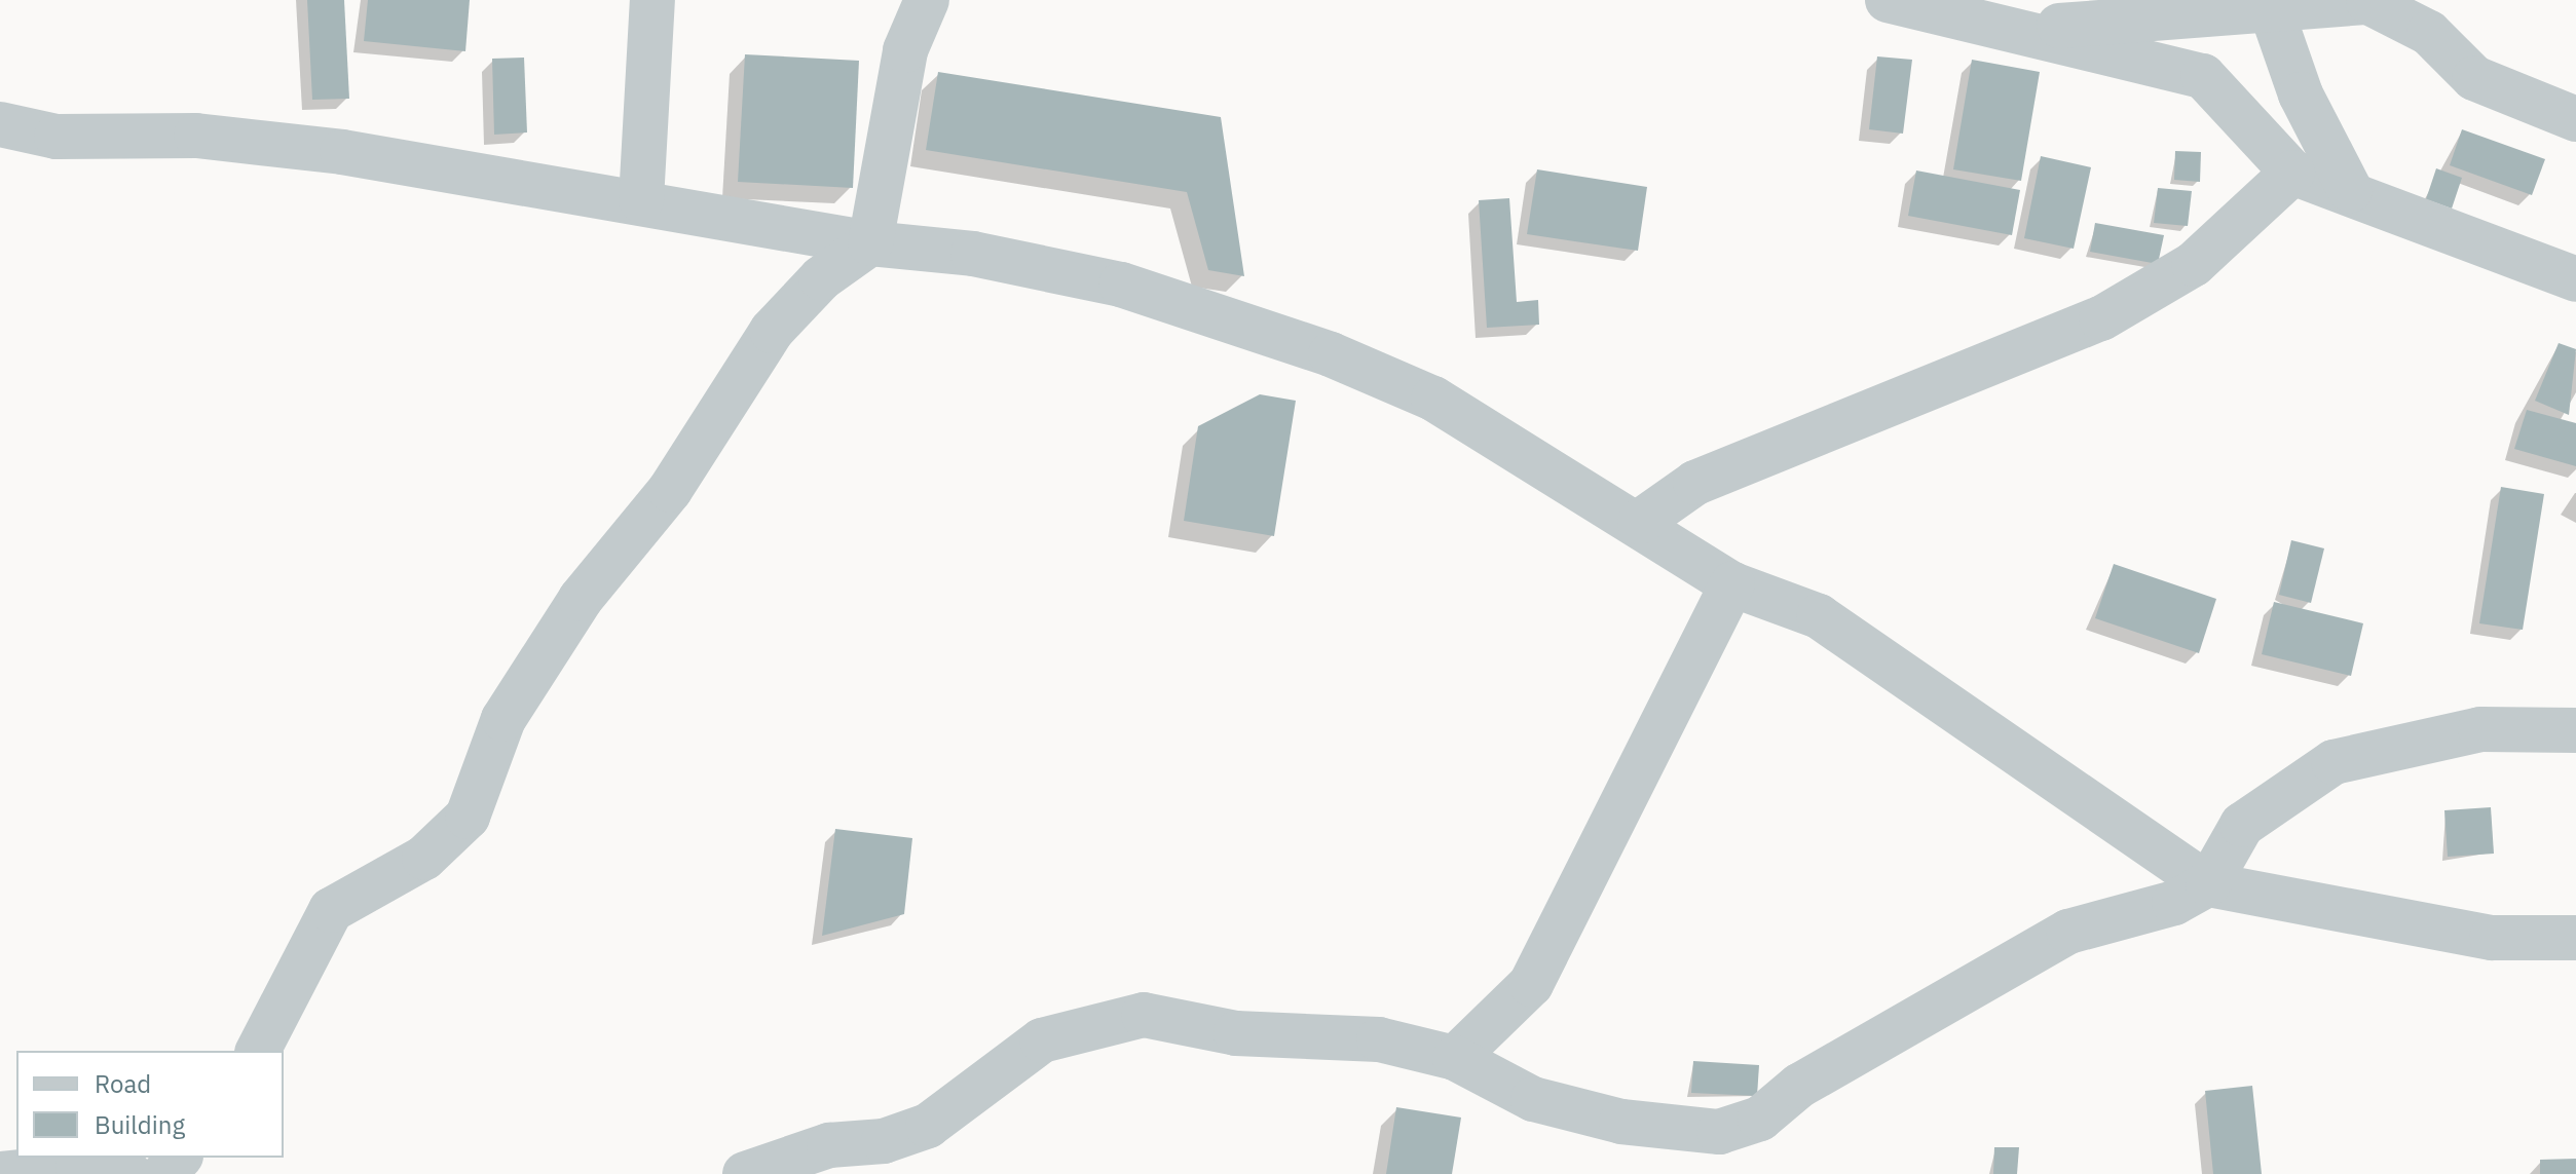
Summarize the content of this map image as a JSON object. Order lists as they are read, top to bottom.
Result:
{
  "legend": ["Road", "Building"]
}
